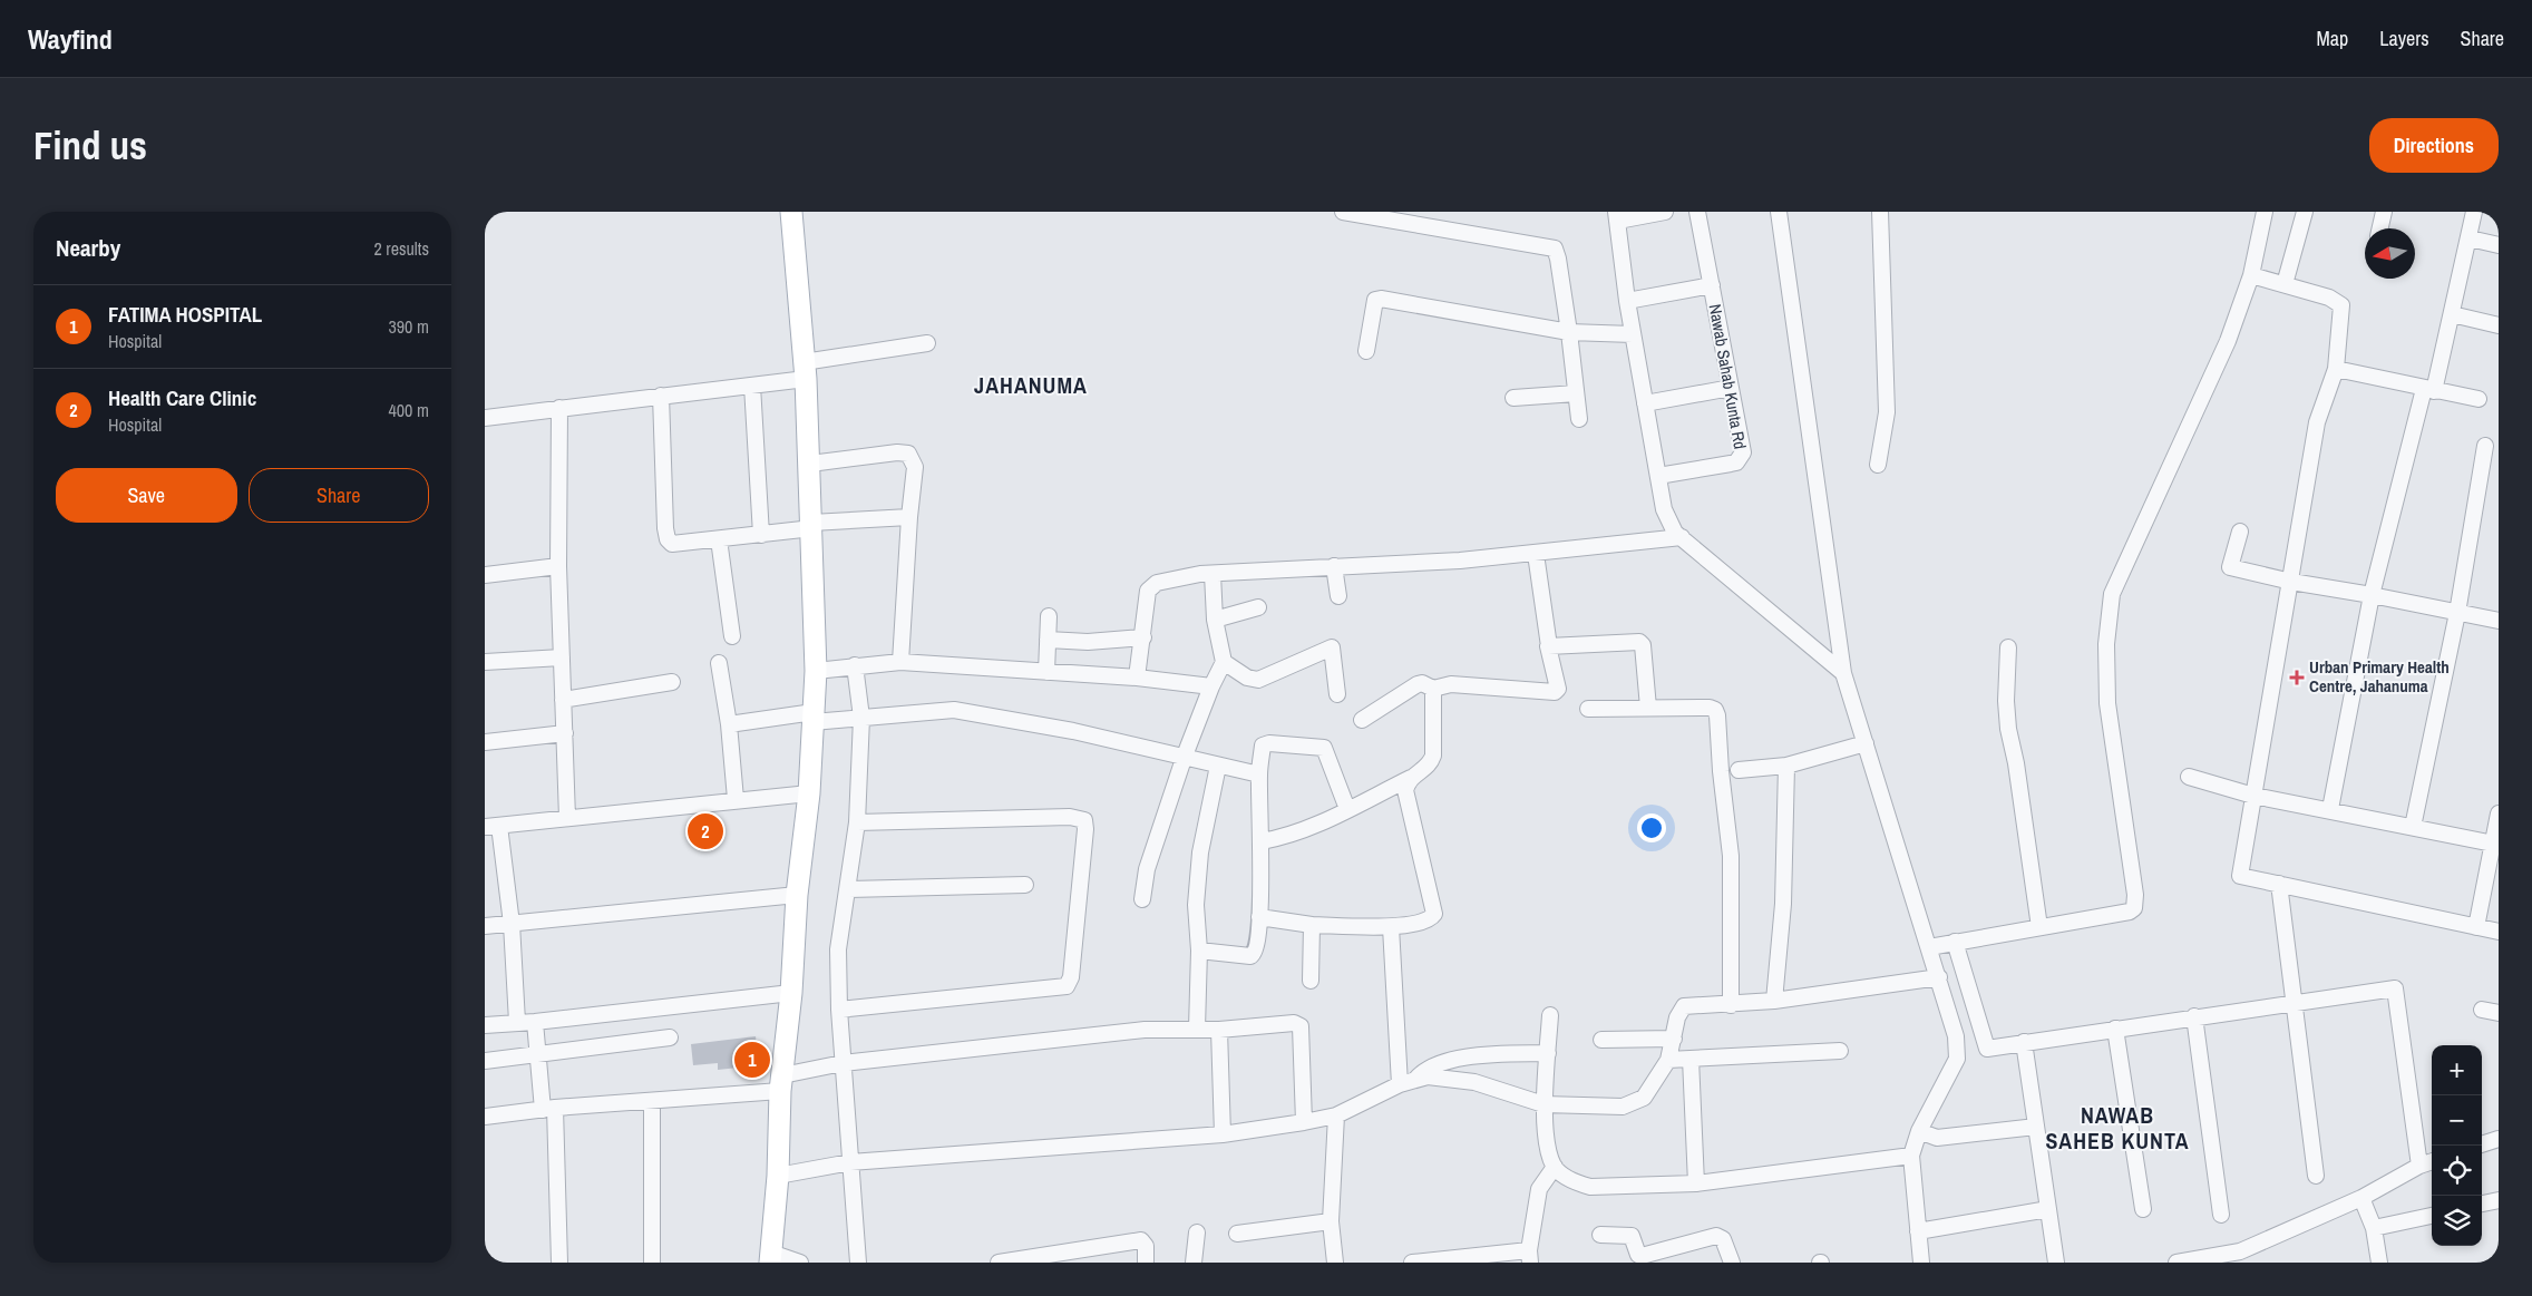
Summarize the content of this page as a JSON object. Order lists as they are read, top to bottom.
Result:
{
  "streets": {
    "street": ["Nawab Sahab Kunta Rd"]
  },
  "districts": ["JAHANUMA", "NAWAB SAHEB KUNTA"],
  "places": {
    "health": ["Urban Primary Health Centre, Jahanuma"]
  },
  "north": "left",
  "page": {
    "header": "Wayfind",
    "nav": ["Map", "Layers", "Share"],
    "buttons": [
      "Directions",
      ["Save", "Share"]
    ],
    "title": "Find us",
    "heading": ["Nearby", "2 results"],
    "list": [
      {
        "mark": "1",
        "name": "FATIMA HOSPITAL",
        "note": "Hospital",
        "value": "390 m"
      },
      {
        "mark": "2",
        "name": "Health Care Clinic",
        "note": "Hospital",
        "value": "400 m"
      }
    ],
    "pins": ["2", "1"],
    "map_buttons": ["+", "−"]
  }
}
